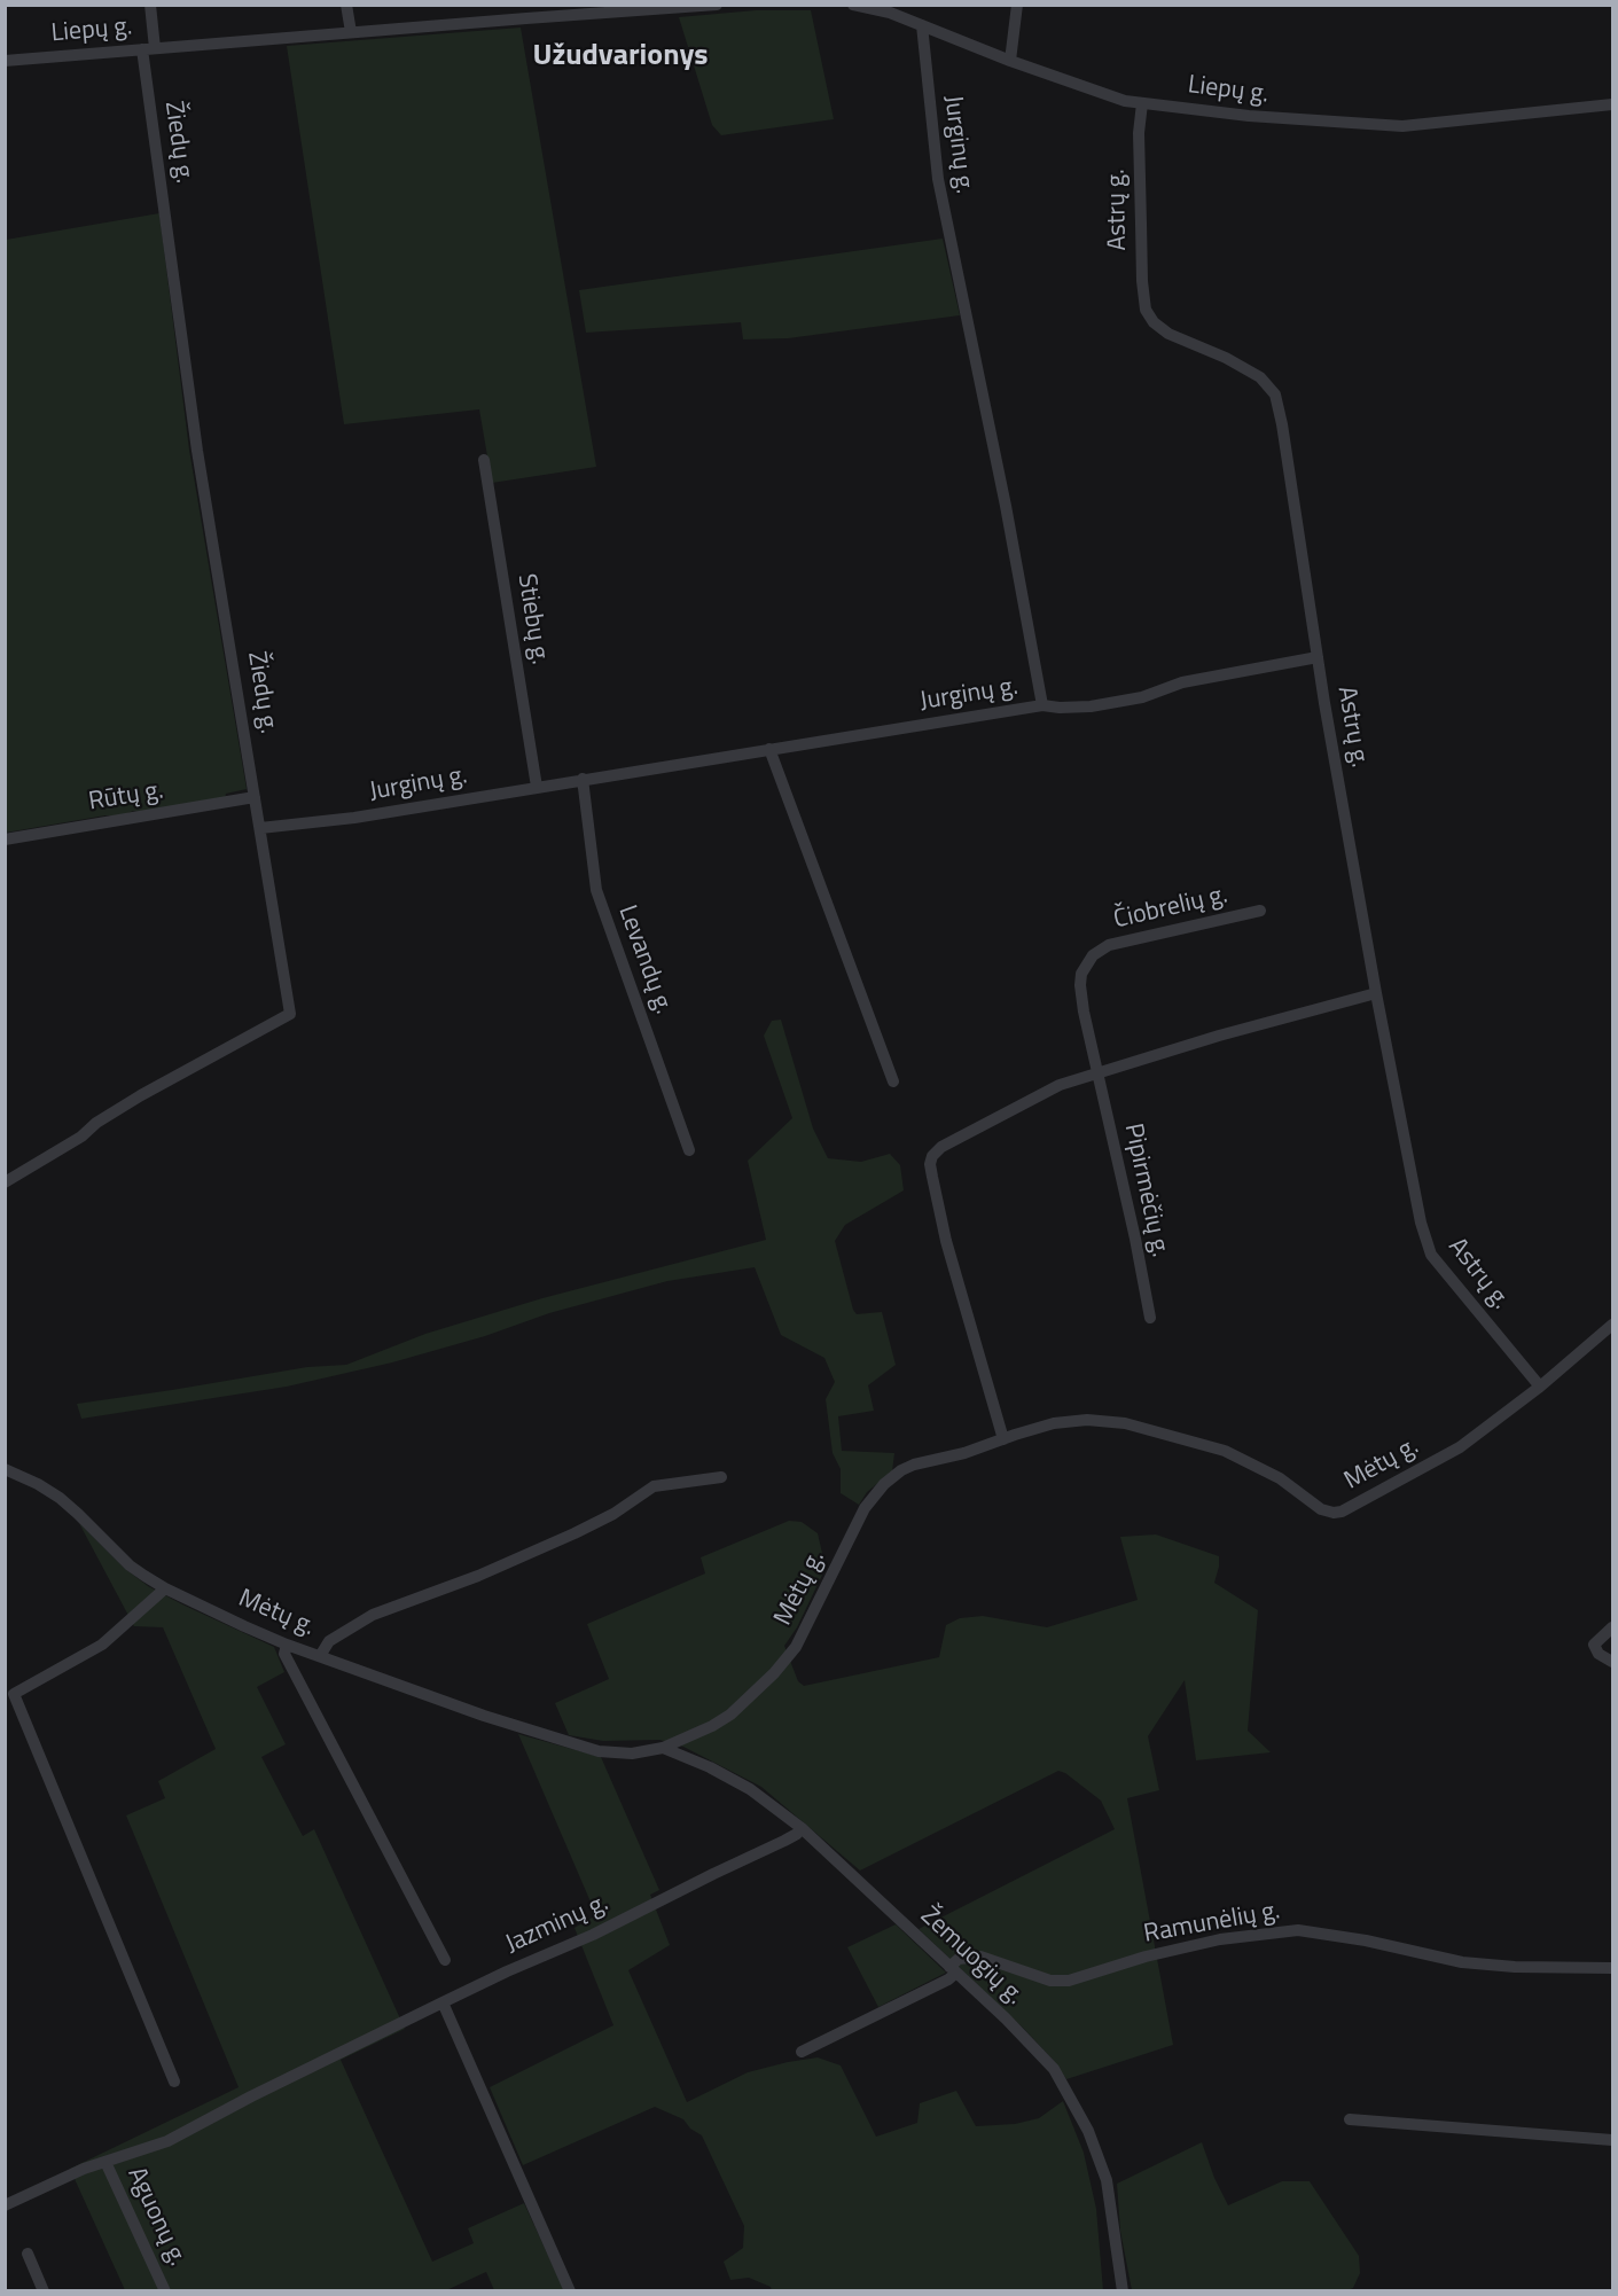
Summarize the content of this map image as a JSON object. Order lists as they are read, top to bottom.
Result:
{
  "streets": {
    "street": [
      "Liepų g.",
      "Žiedų g.",
      "Jurginų g.",
      "Astrų g.",
      "Stiebų g.",
      "Rūtų g.",
      "Čiobrelių g.",
      "Levandų g.",
      "Pipirmėčių g.",
      "Mėtų g.",
      "Ramunėlių g.",
      "Jazminų g.",
      "Žemuogių g.",
      "Aguonų g."
    ]
  },
  "crossings": [
    ["Liepų g.", "Žiedų g."],
    ["Liepų g.", "Jurginų g."],
    ["Liepų g.", "Astrų g."],
    ["Žiedų g.", "Jurginų g."],
    ["Žiedų g.", "Rūtų g."],
    ["Jurginų g.", "Stiebų g."],
    ["Jurginų g.", "Levandų g."],
    ["Astrų g.", "Mėtų g."],
    ["Čiobrelių g.", "Pipirmėčių g."],
    ["Mėtų g.", "Žemuogių g."],
    ["Ramunėlių g.", "Žemuogių g."],
    ["Jazminų g.", "Žemuogių g."],
    ["Jazminų g.", "Aguonų g."]
  ],
  "districts": ["Užudvarionys"]
}
